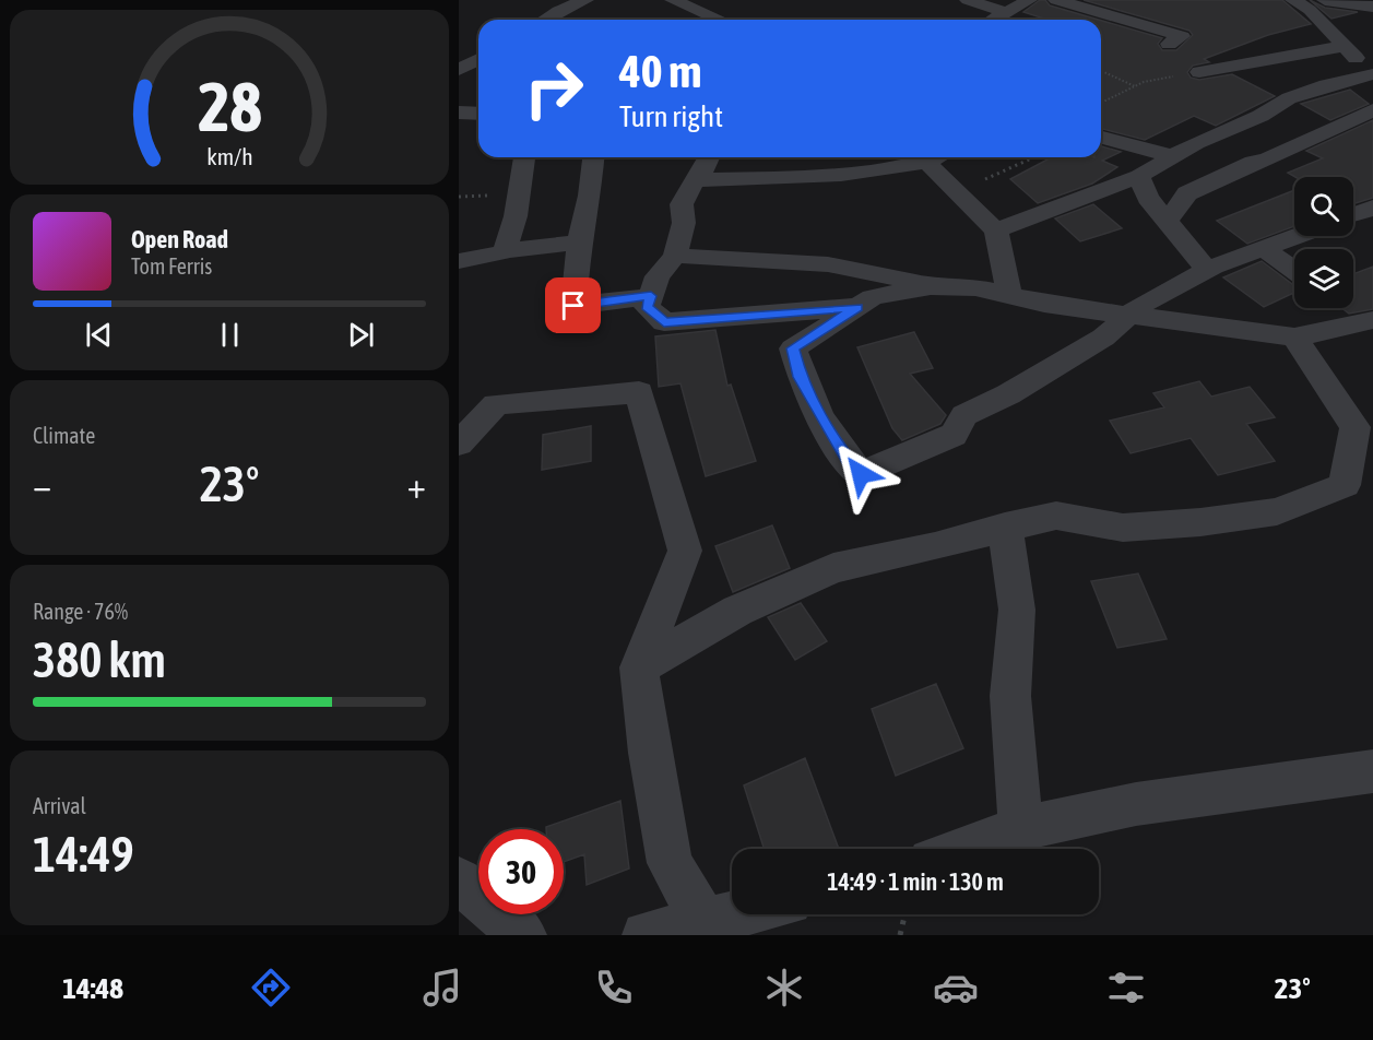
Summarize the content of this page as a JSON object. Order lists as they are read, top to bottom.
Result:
{
  "page": {
    "turn": ["40 m", "Turn right"],
    "song": ["Open Road", "Tom Ferris"],
    "tile": [
      "Climate",
      ["Range · 76%", "380 km"],
      ["Arrival", "14:49"]
    ],
    "heat": ["−", "23°", "+"],
    "limit": "30",
    "trip": "14:49 · 1 min · 130 m",
    "tabs": ["14:48", "23°"],
    "gauge": ["28", "km/h"]
  }
}
